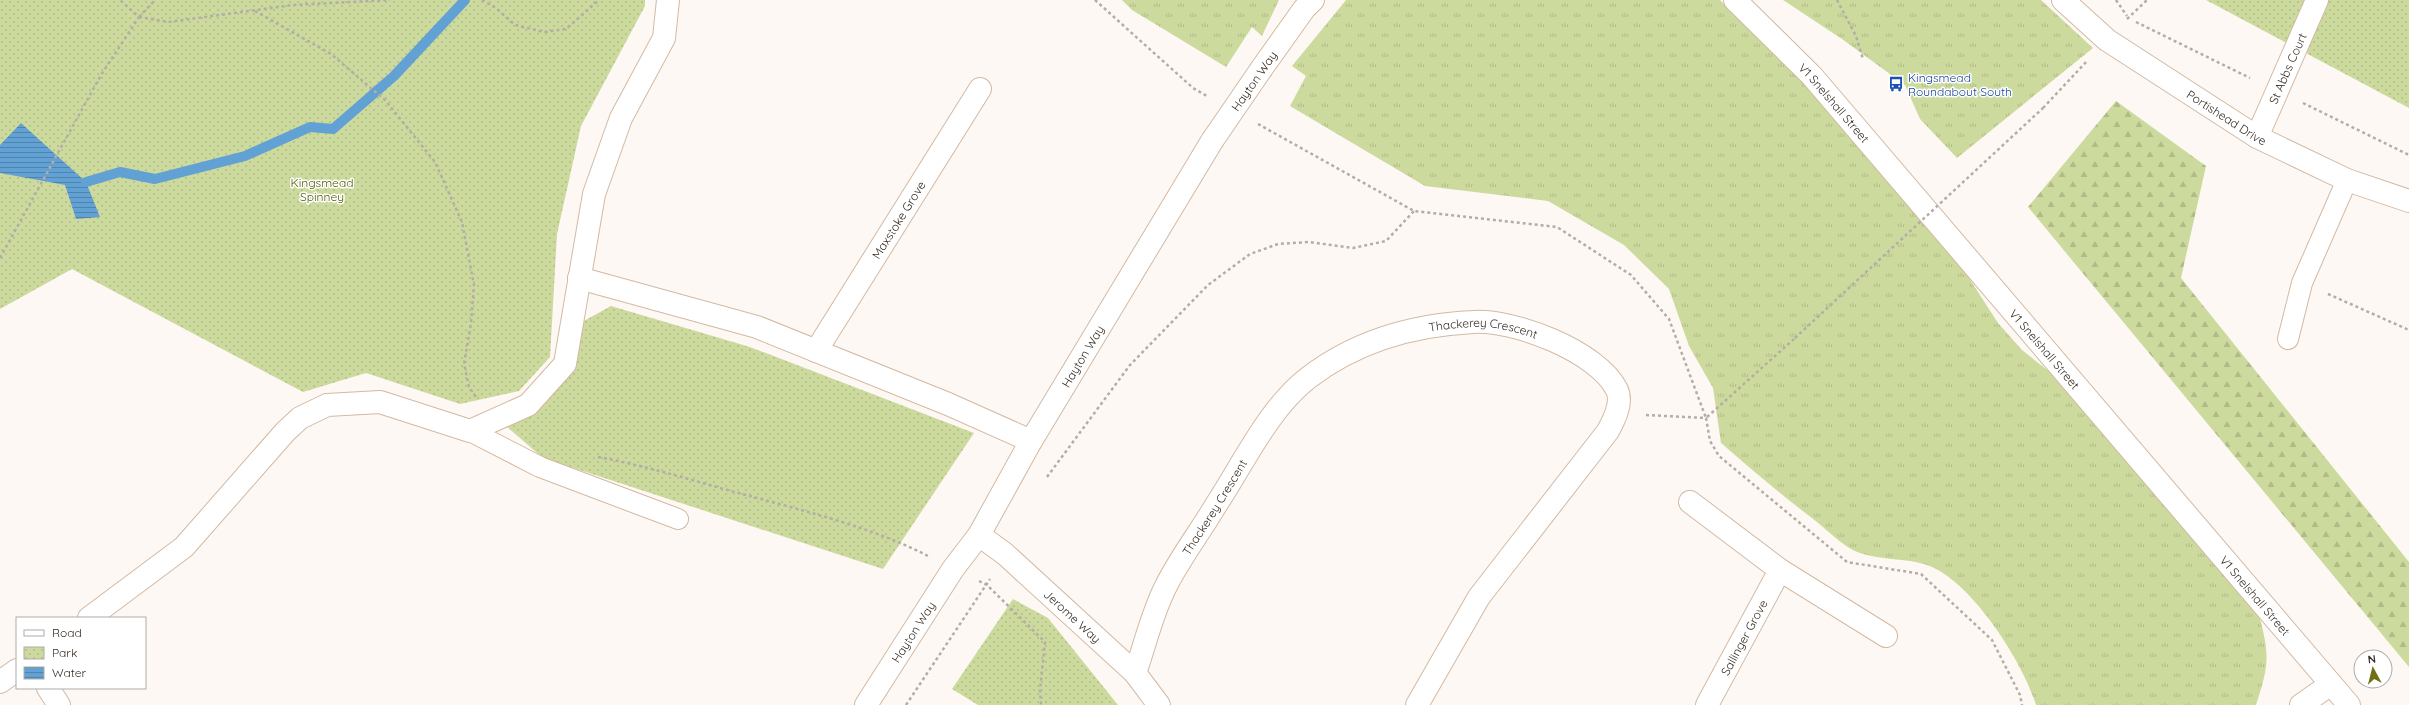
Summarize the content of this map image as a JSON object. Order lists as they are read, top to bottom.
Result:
{
  "streets": {
    "street": [
      "St Abbs Court",
      "Hayton Way",
      "V1 Snelshall Street",
      "Portishead Drive",
      "Maxstoke Grove",
      "Thackerey Crescent",
      "Jerome Way",
      "Sallinger Grove"
    ]
  },
  "crossings": [
    ["St Abbs Court", "Portishead Drive"],
    ["Hayton Way", "Jerome Way"],
    ["Thackerey Crescent", "Jerome Way"]
  ],
  "parks": ["Kingsmead Spinney"],
  "places": {
    "bus stop": ["Kingsmead Roundabout South"]
  },
  "legend": ["Road", "Park", "Water"],
  "north": "top"
}
